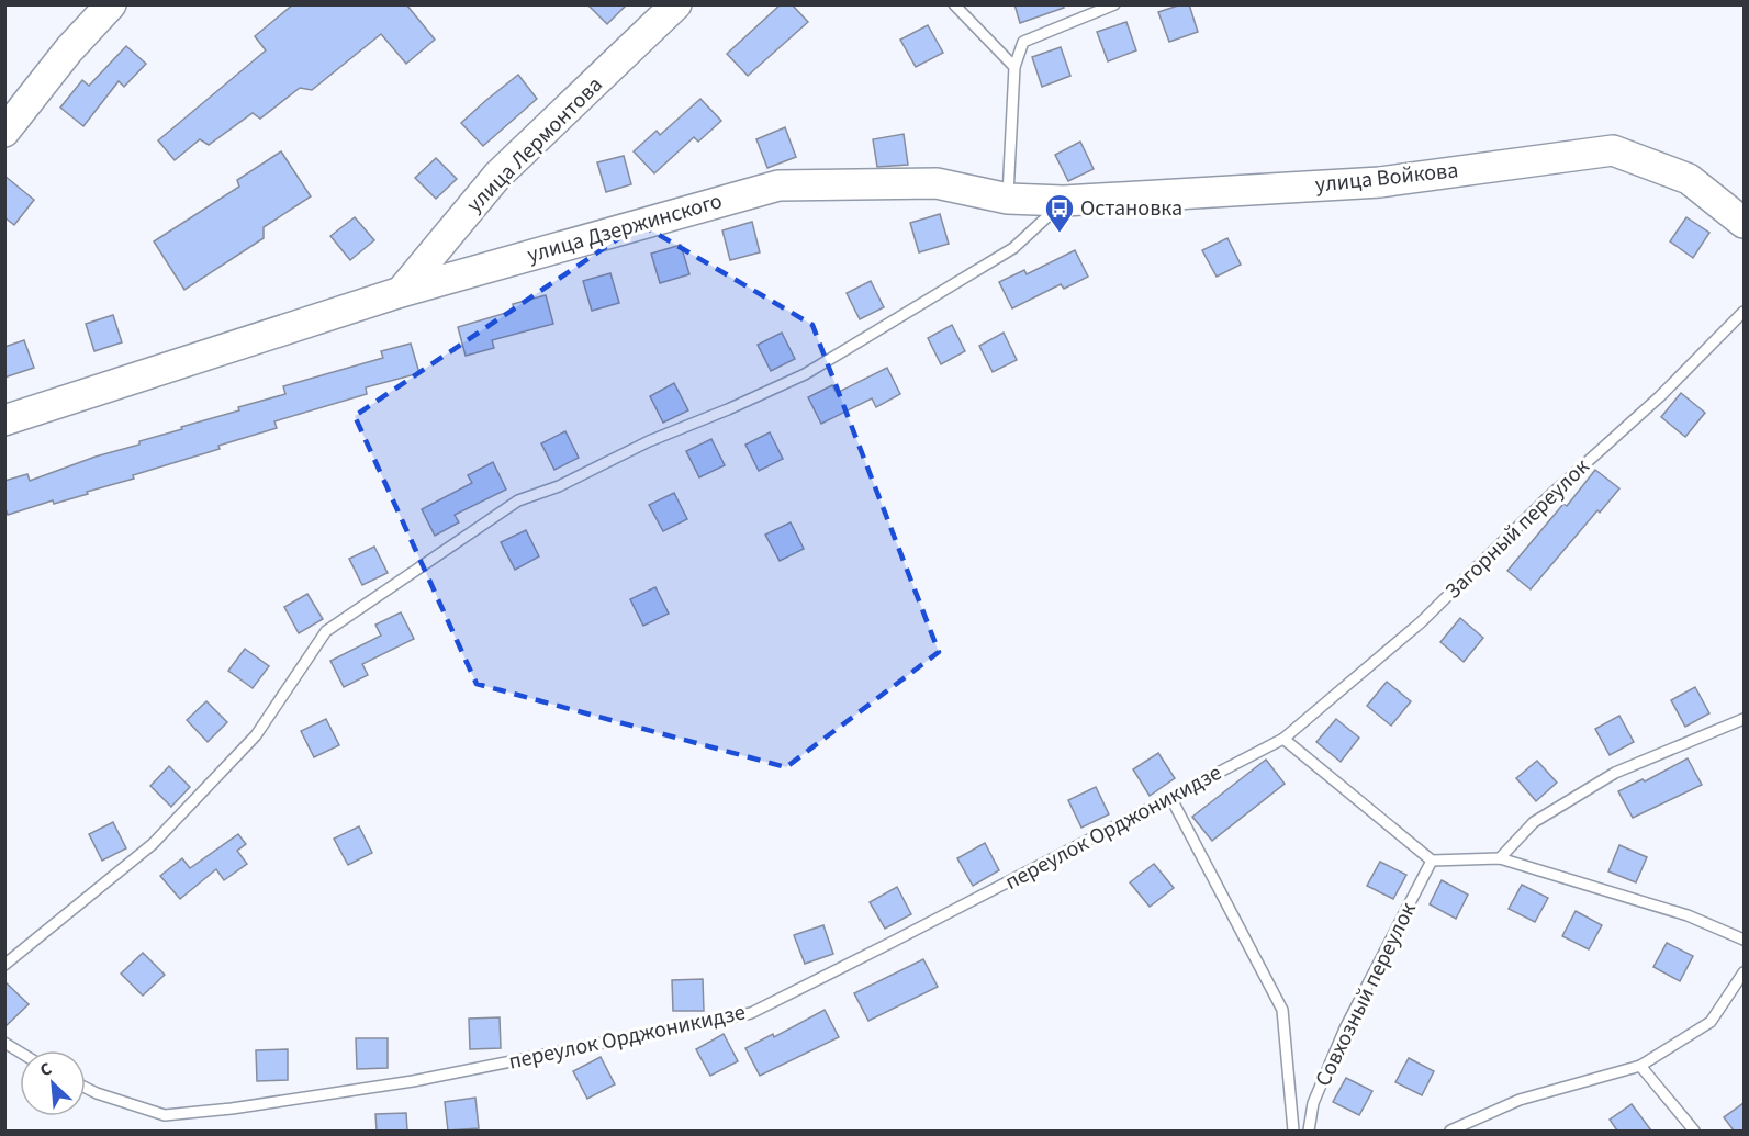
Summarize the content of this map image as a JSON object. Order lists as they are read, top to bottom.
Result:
{
  "streets": {
    "street": ["улица Лермонтова", "улица Войкова", "улица Дзержинского"],
    "lane": ["Загорный переулок", "переулок Орджоникидзе", "Совхозный переулок"]
  },
  "crossings": [
    ["улица Лермонтова", "улица Дзержинского"],
    ["улица Войкова", "улица Дзержинского"],
    ["Загорный переулок", "переулок Орджоникидзе"]
  ],
  "places": {
    "bus stop": ["Остановка"]
  },
  "north": "top left"
}
